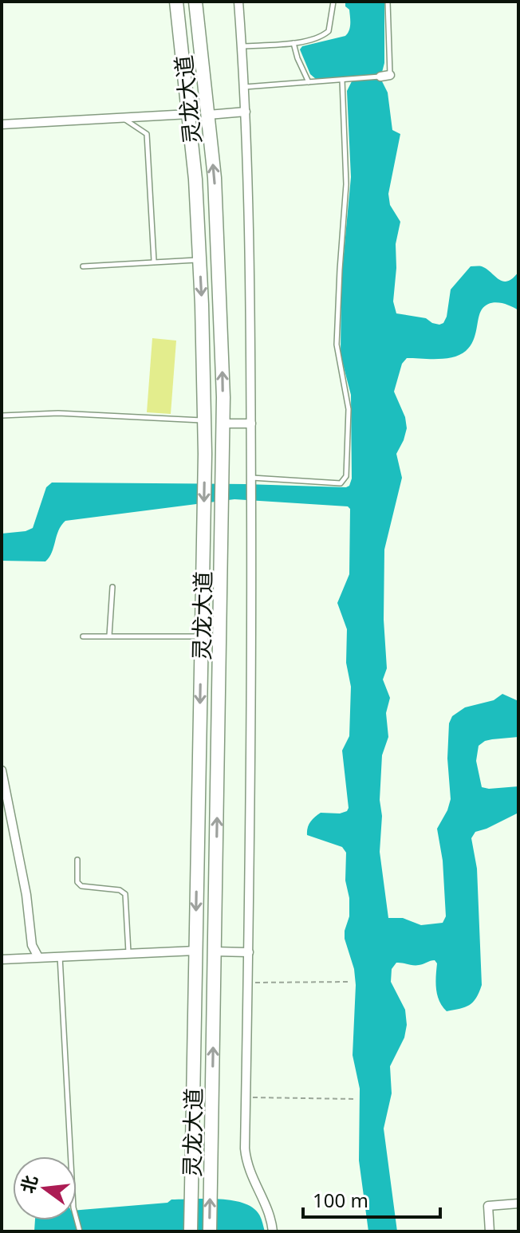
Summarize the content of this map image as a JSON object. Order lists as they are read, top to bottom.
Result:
{
  "streets": {
    "main road": ["灵龙大道"]
  },
  "scale_bar": "100 m",
  "north": "left"
}
